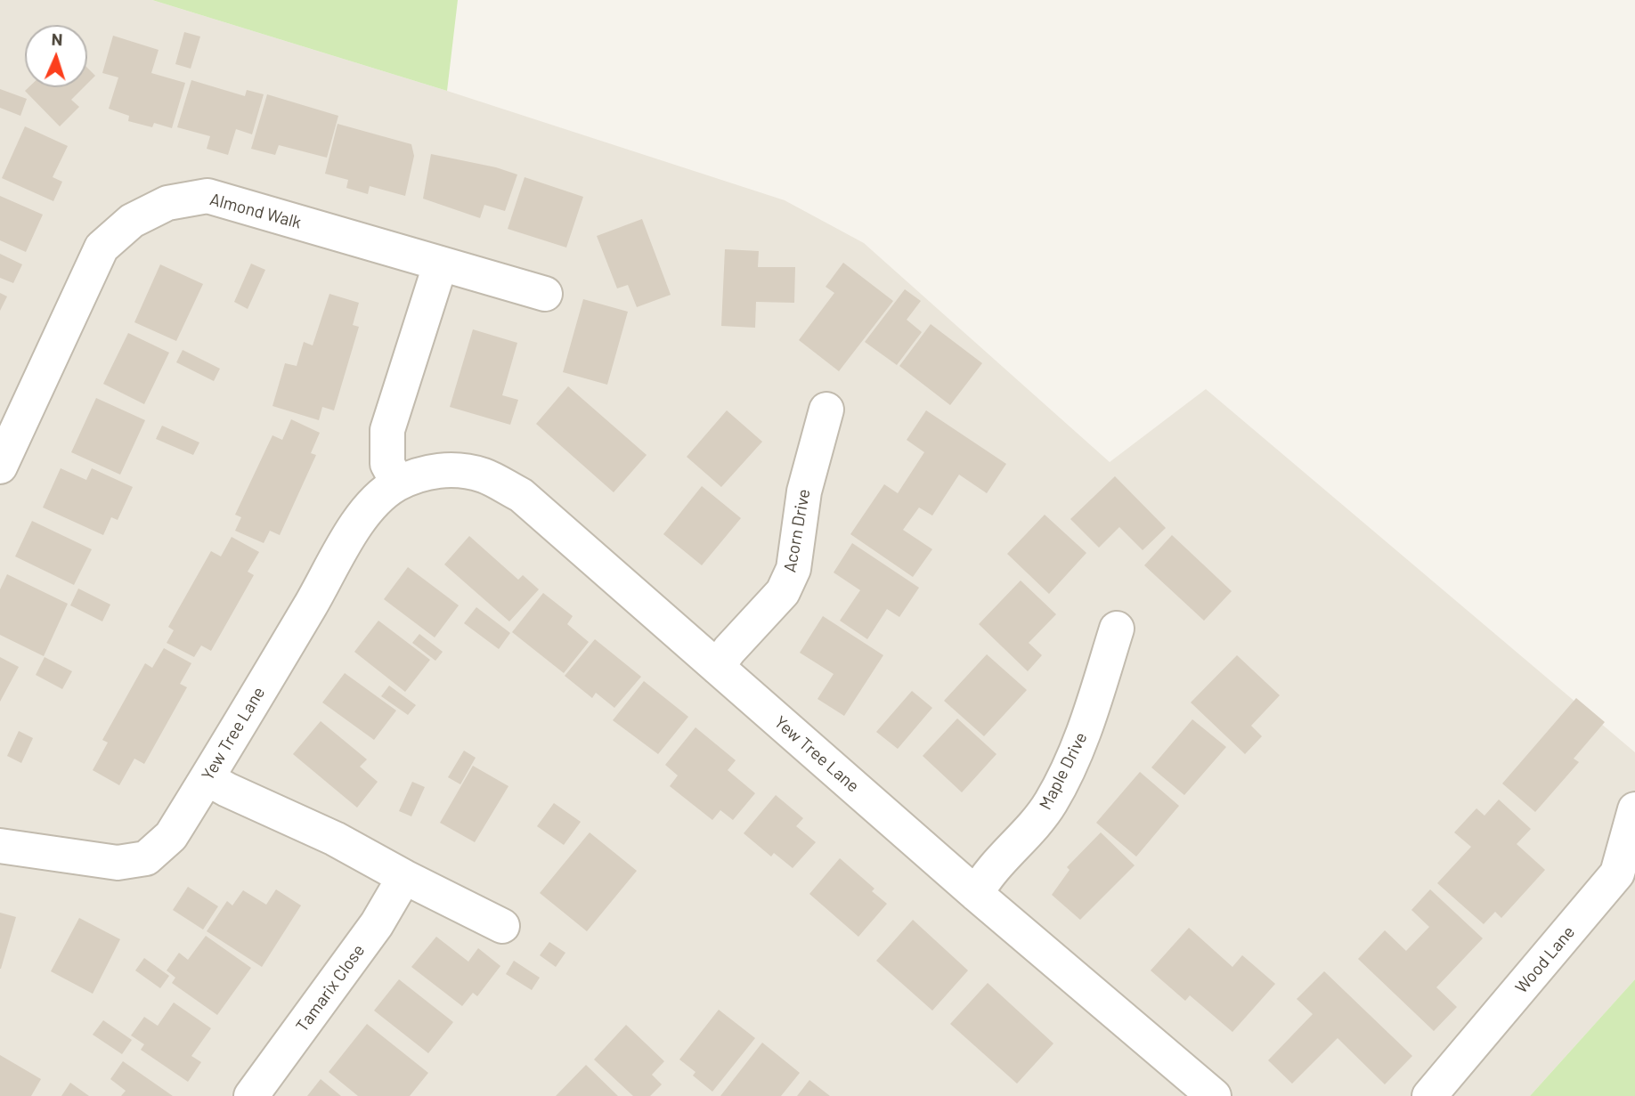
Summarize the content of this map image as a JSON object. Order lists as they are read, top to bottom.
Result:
{
  "streets": {
    "street": [
      "Almond Walk",
      "Acorn Drive",
      "Yew Tree Lane",
      "Maple Drive",
      "Wood Lane",
      "Tamarix Close"
    ]
  },
  "crossings": [
    ["Acorn Drive", "Yew Tree Lane"],
    ["Yew Tree Lane", "Maple Drive"]
  ],
  "north": "top"
}
